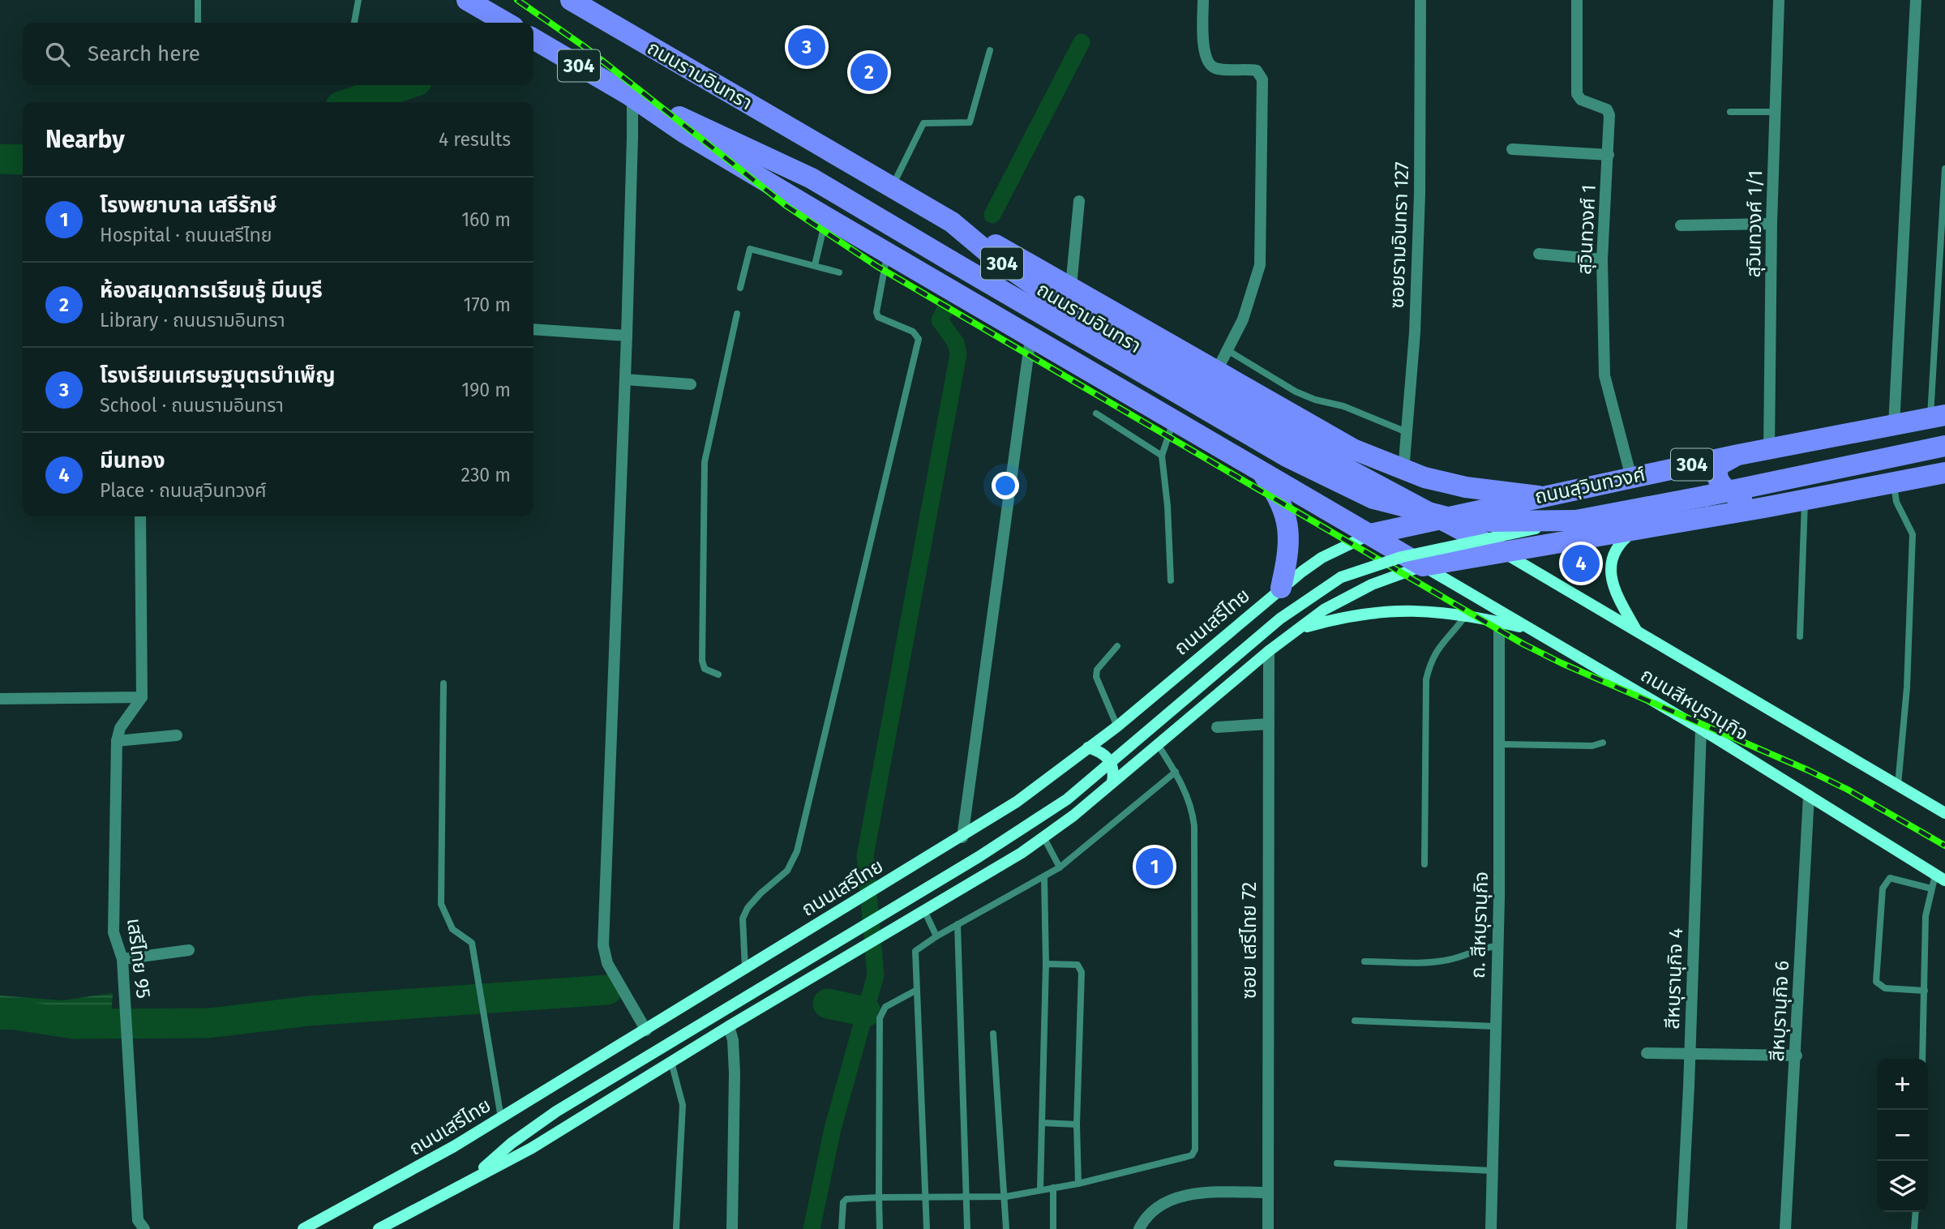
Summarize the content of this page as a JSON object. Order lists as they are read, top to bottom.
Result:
{
  "streets": {
    "highway": ["304", "ถนนรามอินทรา", "ถนนสุวินทวงศ์"],
    "main road": ["ถนนเสรีไทย", "ถนนสีหบุรานุกิจ"],
    "street": [
      "สุวินทวงศ์ 1/1",
      "สุวินทวงศ์ 1",
      "ซอยรามอินทรา 127",
      "ถ. สีหบุรานุกิจ",
      "ซอย เสรีไทย 72",
      "เสรีไทย 95",
      "สีหบุรานุกิจ 4",
      "สีหบุรานุกิจ 6"
    ]
  },
  "crossings": [
    ["304", "ถนนสุวินทวงศ์"],
    ["304", "ถนนเสรีไทย"],
    ["304", "ถนนสีหบุรานุกิจ"],
    ["ถนนรามอินทรา", "ถนนสุวินทวงศ์"],
    ["ถนนรามอินทรา", "ถนนสีหบุรานุกิจ"],
    ["สุวินทวงศ์ 1/1", "ถนนสุวินทวงศ์"],
    ["สุวินทวงศ์ 1", "ถนนสุวินทวงศ์"],
    ["ถนนสุวินทวงศ์", "ถนนเสรีไทย"],
    ["ถนนสีหบุรานุกิจ", "สีหบุรานุกิจ 4"],
    ["ถนนสีหบุรานุกิจ", "สีหบุรานุกิจ 6"]
  ],
  "page": {
    "search": "Search here",
    "pins": [
      "3",
      "2",
      "4",
      "1"
    ],
    "heading": ["Nearby", "4 results"],
    "list": [
      {
        "mark": "1",
        "name": "โรงพยาบาล เสรีรักษ์",
        "note": "Hospital · ถนนเสรีไทย",
        "value": "160 m"
      },
      {
        "mark": "2",
        "name": "ห้องสมุดการเรียนรู้ มีนบุรี",
        "note": "Library · ถนนรามอินทรา",
        "value": "170 m"
      },
      {
        "mark": "3",
        "name": "โรงเรียนเศรษฐบุตรบำเพ็ญ",
        "note": "School · ถนนรามอินทรา",
        "value": "190 m"
      },
      {
        "mark": "4",
        "name": "มีนทอง",
        "note": "Place · ถนนสุวินทวงศ์",
        "value": "230 m"
      }
    ],
    "map_buttons": ["+", "−"]
  }
}
